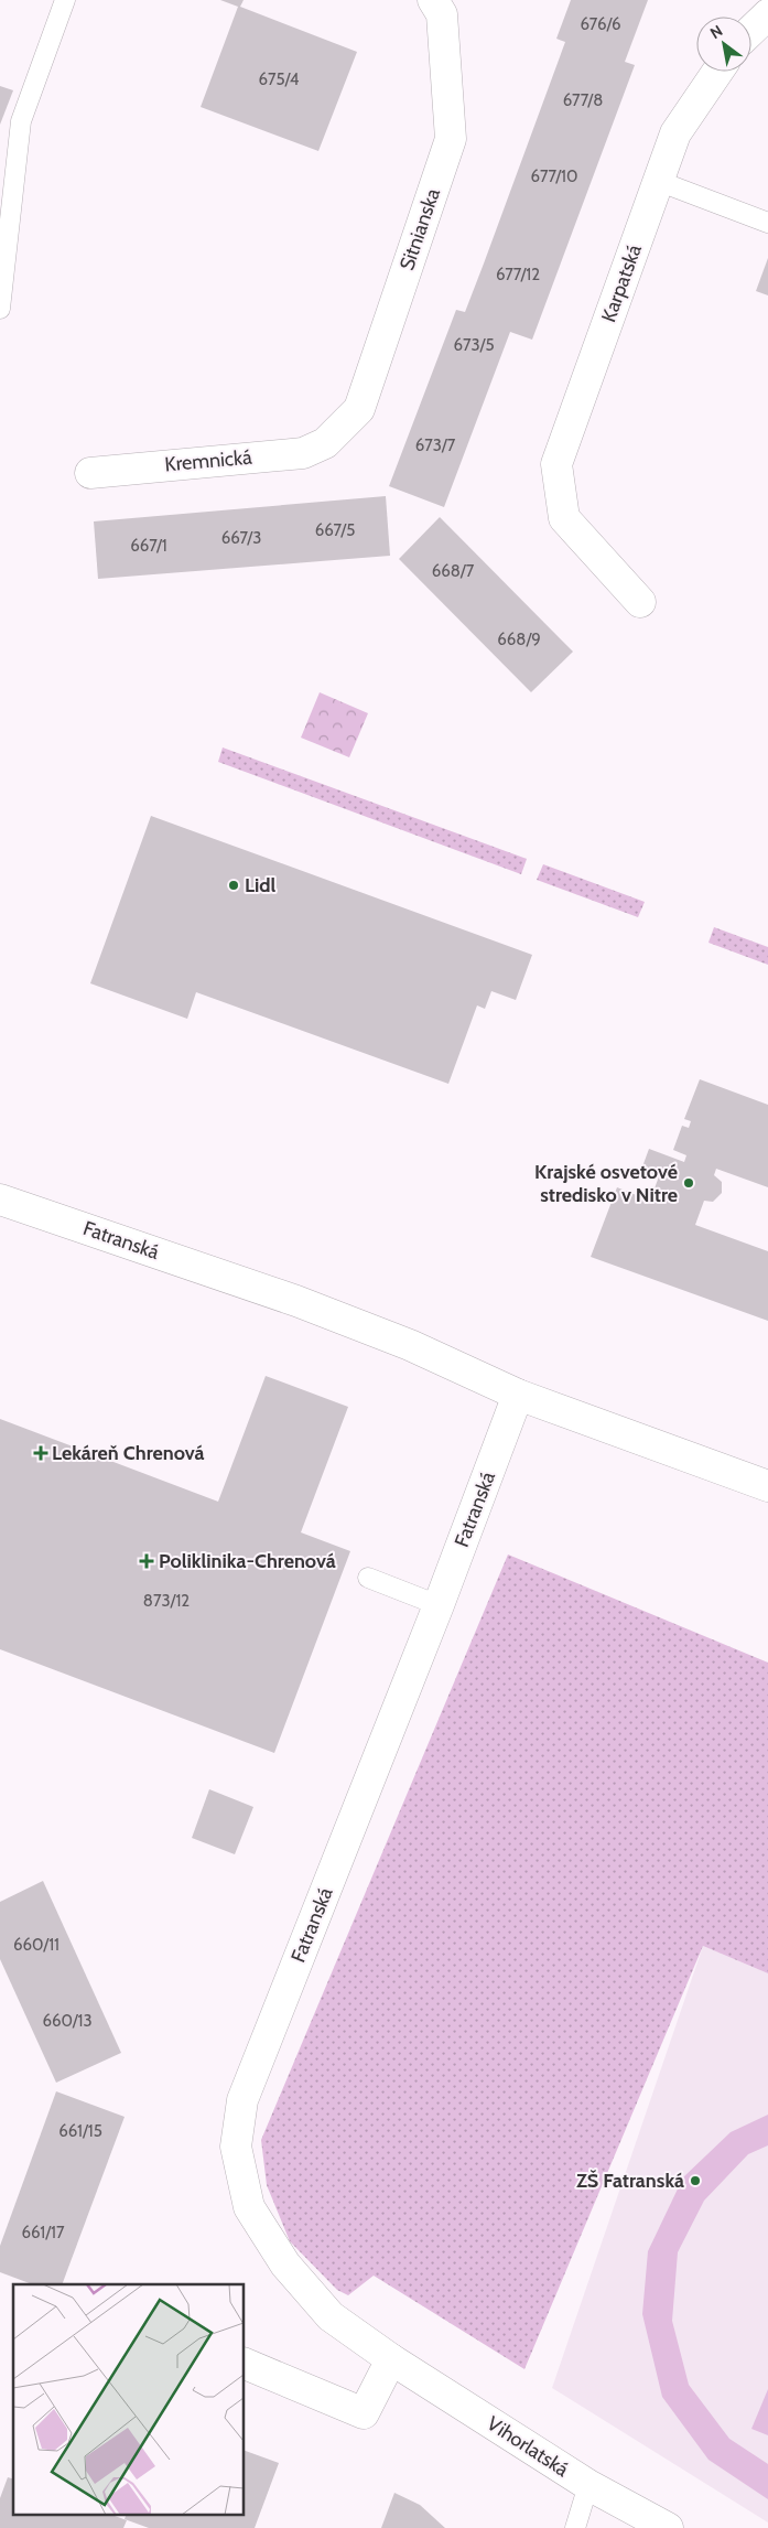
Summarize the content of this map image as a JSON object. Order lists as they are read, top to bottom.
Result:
{
  "streets": {
    "street": [
      "Sitnianska",
      "Karpatská",
      "Kremnická",
      "Fatranská",
      "Vihorlatská"
    ]
  },
  "crossings": [
    ["Sitnianska", "Kremnická"],
    ["Fatranská", "Vihorlatská"]
  ],
  "places": {
    "other": ["Lidl", "Krajské osvetové stredisko v Nitre", "ZŠ Fatranská"],
    "health": ["Lekáreň Chrenová", "Poliklinika-Chrenová"]
  },
  "house_numbers": [
    "676/6",
    "675/4",
    "677/8",
    "677/10",
    "677/12",
    "673/5",
    "673/7",
    "667/5",
    "667/3",
    "667/1",
    "668/7",
    "668/9",
    "873/12",
    "660/11",
    "660/13",
    "661/15",
    "661/17"
  ],
  "north": "top left"
}
